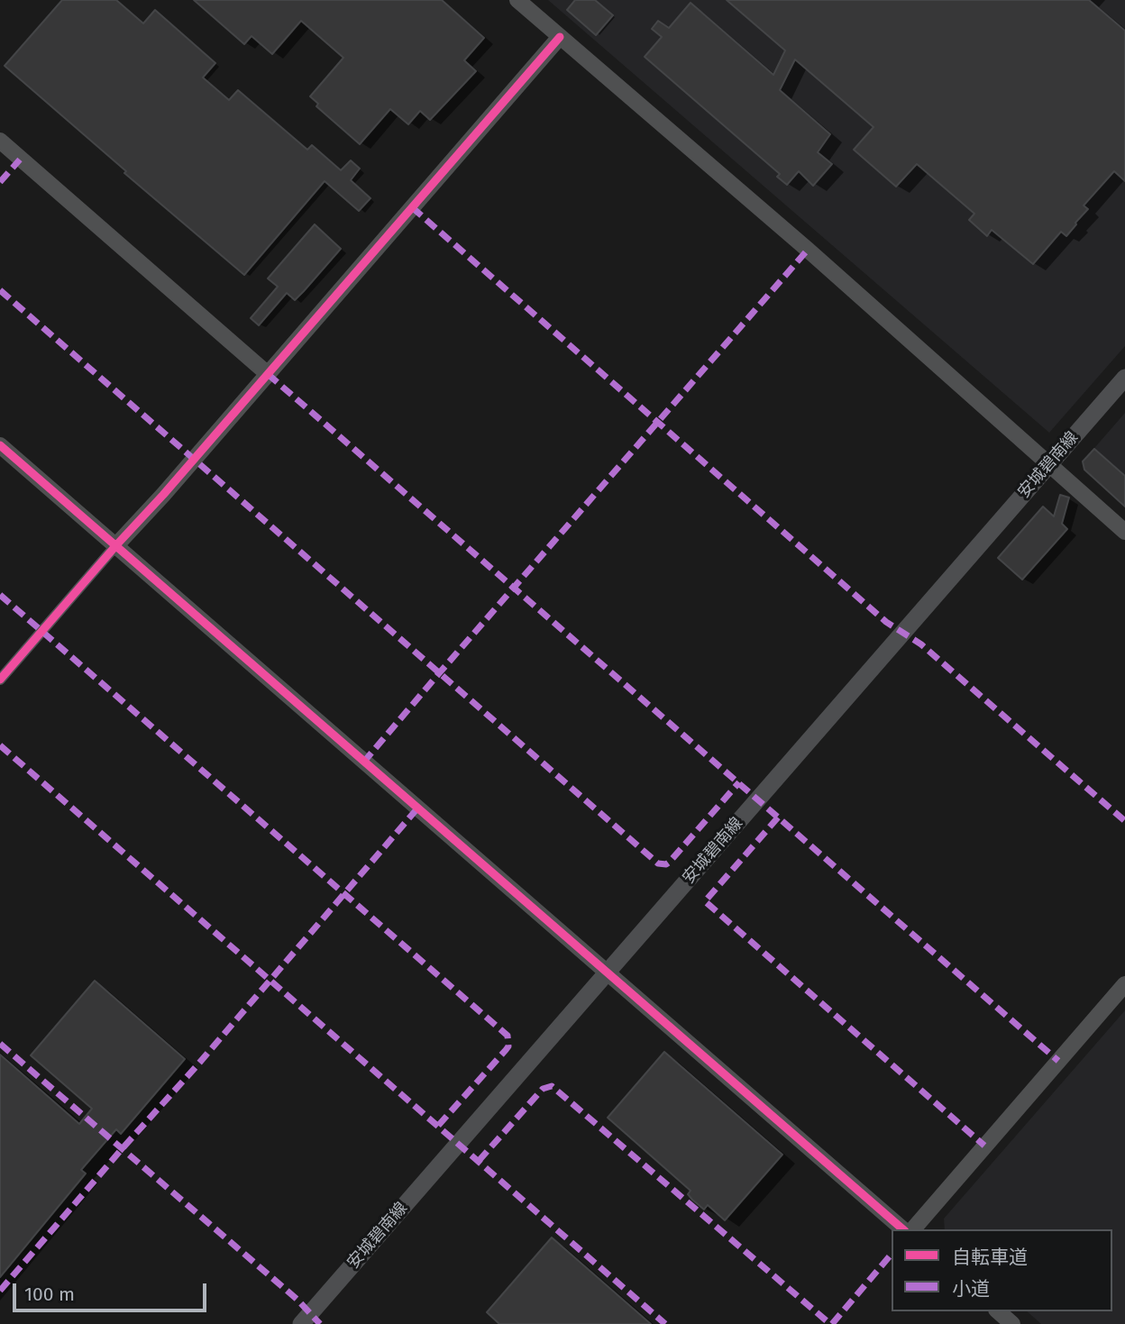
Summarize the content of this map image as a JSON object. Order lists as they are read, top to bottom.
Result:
{
  "streets": {
    "main road": ["安城碧南線"]
  },
  "legend": ["自転車道", "小道"],
  "scale_bar": "100 m"
}
